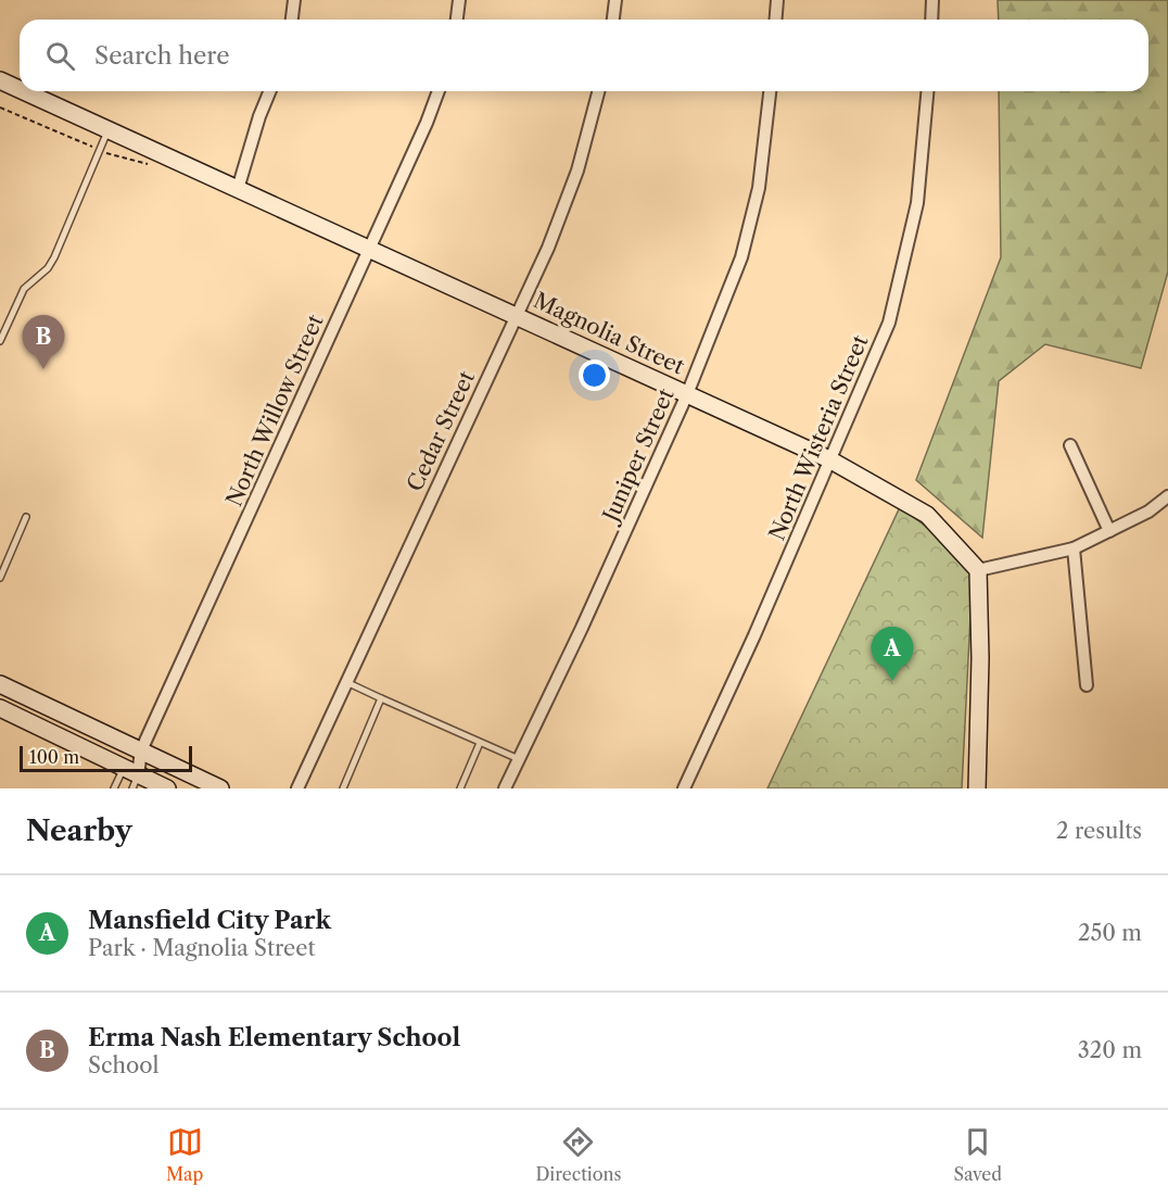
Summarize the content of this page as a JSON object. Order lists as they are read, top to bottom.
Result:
{
  "streets": {
    "street": [
      "Magnolia Street",
      "North Willow Street",
      "Cedar Street",
      "North Wisteria Street",
      "Juniper Street"
    ]
  },
  "crossings": [
    ["Magnolia Street", "North Willow Street"],
    ["Magnolia Street", "Cedar Street"],
    ["Magnolia Street", "North Wisteria Street"],
    ["Magnolia Street", "Juniper Street"]
  ],
  "scale_bar": "100 m",
  "page": {
    "search": "Search here",
    "pins": ["B", "A"],
    "scale": "100 m",
    "heading": ["Nearby", "2 results"],
    "list": [
      {
        "mark": "A",
        "name": "Mansfield City Park",
        "note": "Park · Magnolia Street",
        "value": "250 m"
      },
      {
        "mark": "B",
        "name": "Erma Nash Elementary School",
        "note": "School",
        "value": "320 m"
      }
    ],
    "nav": ["Map", "Directions", "Saved"]
  }
}
